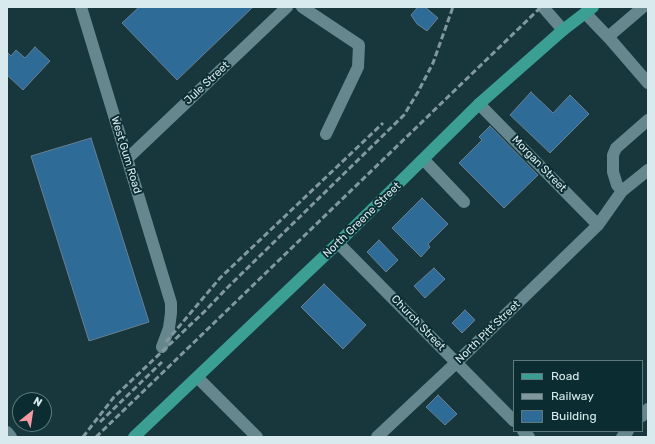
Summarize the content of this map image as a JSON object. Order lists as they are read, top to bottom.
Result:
{
  "streets": {
    "main road": ["North Greene Street"],
    "street": [
      "Jule Street",
      "West Gum Road",
      "Morgan Street",
      "Church Street",
      "North Pitt Street"
    ]
  },
  "crossings": [
    ["Jule Street", "West Gum Road"],
    ["Morgan Street", "North Greene Street"],
    ["Morgan Street", "North Pitt Street"],
    ["North Greene Street", "Church Street"],
    ["Church Street", "North Pitt Street"]
  ],
  "legend": ["Road", "Railway", "Building"],
  "north": "top right"
}
